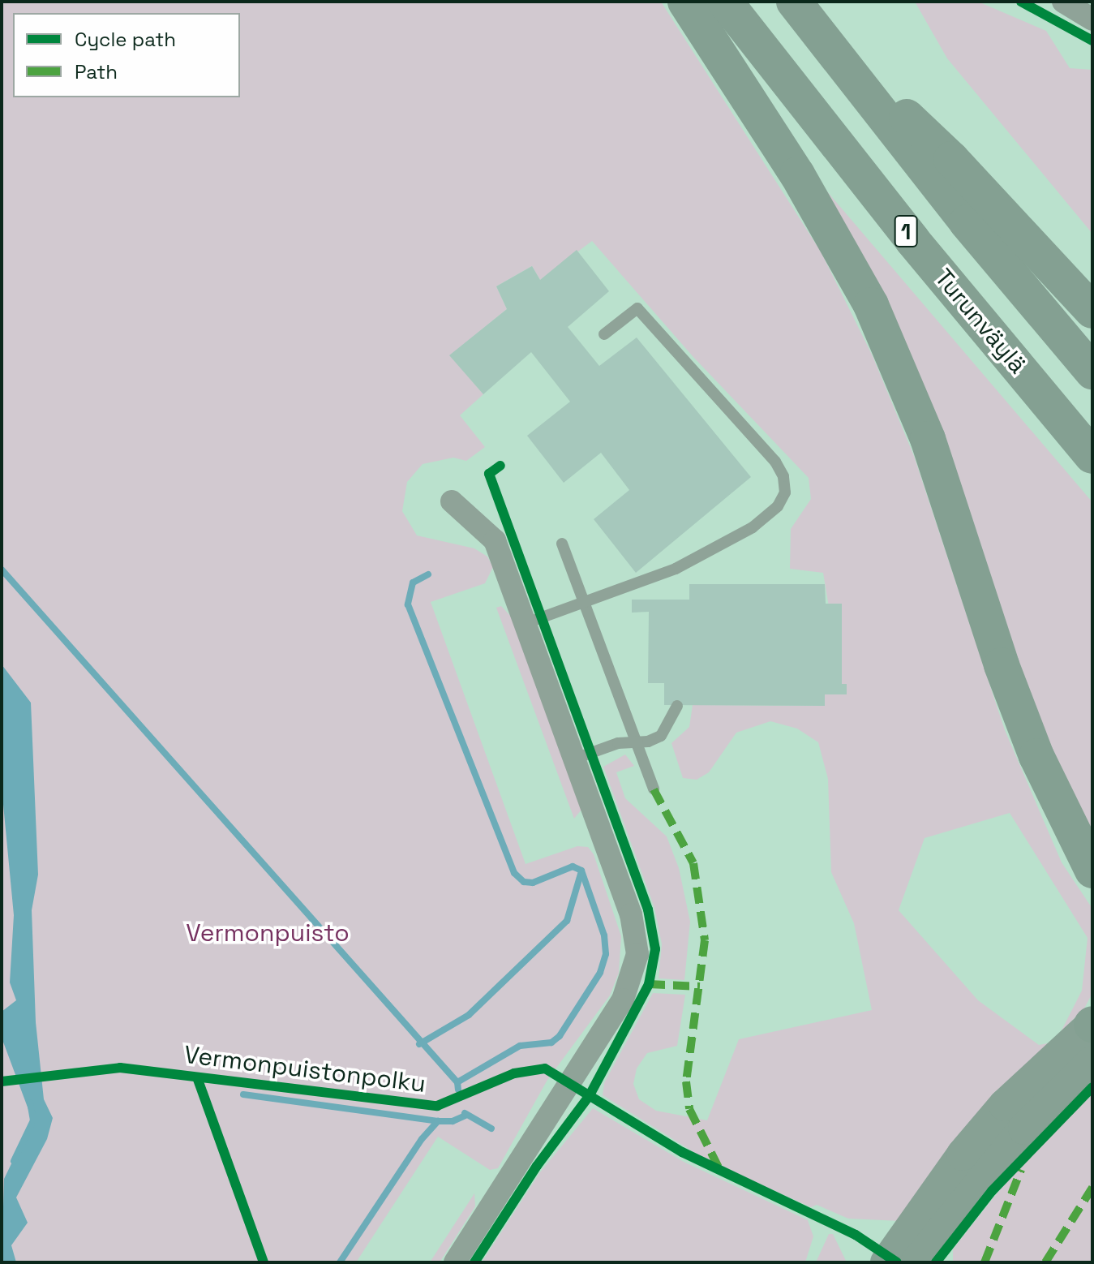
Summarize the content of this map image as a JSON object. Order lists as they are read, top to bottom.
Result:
{
  "streets": {
    "highway": ["1", "Turunväylä"],
    "cycle path": ["Vermonpuistonpolku"]
  },
  "parks": ["Vermonpuisto"],
  "legend": ["Cycle path", "Path"]
}
